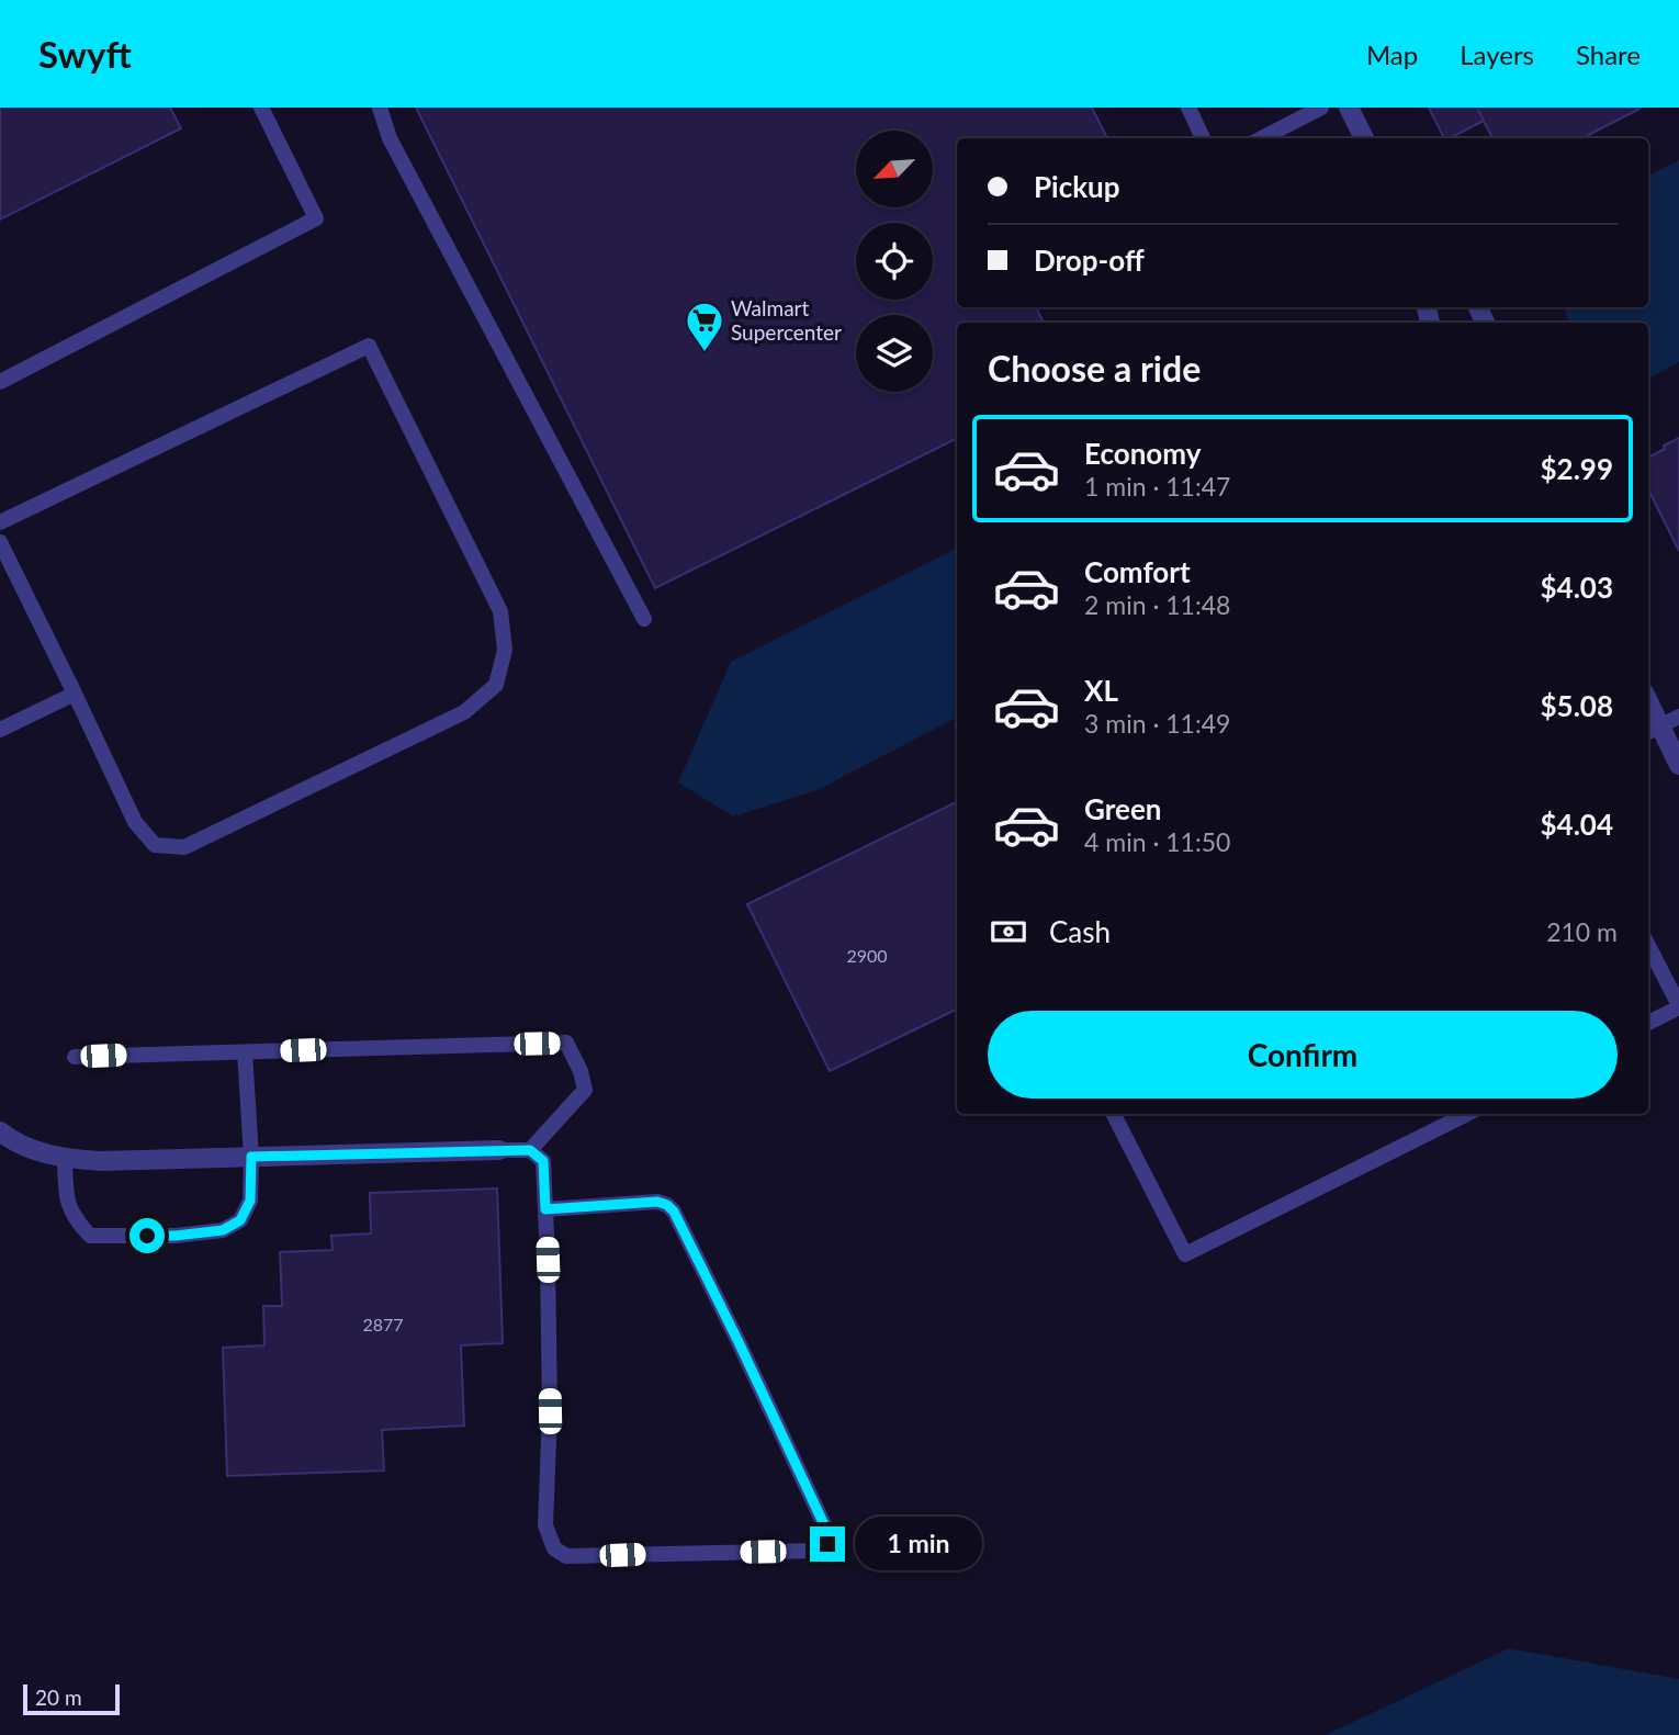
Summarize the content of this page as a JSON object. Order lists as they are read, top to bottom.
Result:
{
  "places": {
    "supermarket": ["Walmart Supercenter"]
  },
  "house_numbers": ["2900", "2877"],
  "scale_bar": "20 m",
  "north": "bottom left",
  "page": {
    "header": "Swyft",
    "nav": ["Map", "Layers", "Share"],
    "banner": ["Pickup", "Drop-off"],
    "heading": "Choose a ride",
    "list": [
      {
        "name": "Economy",
        "note": "1 min · 11:47",
        "value": "$2.99"
      },
      {
        "name": "Comfort",
        "note": "2 min · 11:48",
        "value": "$4.03"
      },
      {
        "name": "XL",
        "note": "3 min · 11:49",
        "value": "$5.08"
      },
      {
        "name": "Green",
        "note": "4 min · 11:50",
        "value": "$4.04"
      }
    ],
    "pay": ["Cash", "210 m"],
    "buttons": "Confirm",
    "bubble": "1 min",
    "scale": "20 m"
  }
}
